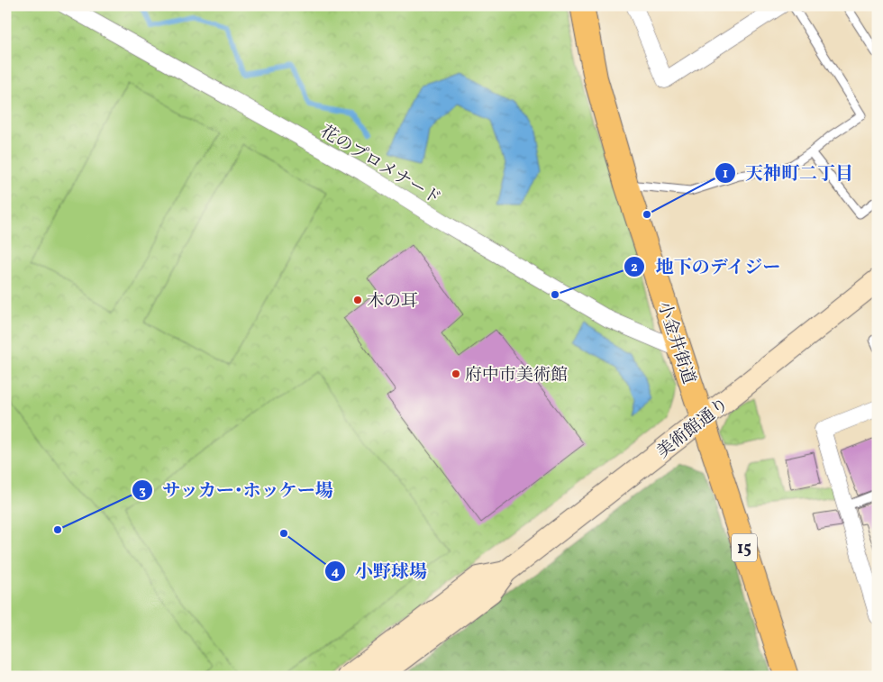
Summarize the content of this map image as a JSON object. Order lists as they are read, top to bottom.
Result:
{
  "streets": {
    "main road": ["小金井街道", "15"],
    "street": ["花のプロメナード", "美術館通り"]
  },
  "crossings": [
    ["花のプロメナード", "小金井街道"],
    ["小金井街道", "美術館通り"]
  ],
  "places": [
    "天神町二丁目",
    "地下のデイジー",
    "木の耳",
    "府中市美術館",
    "サッカー･ホッケー場",
    "小野球場"
  ]
}
